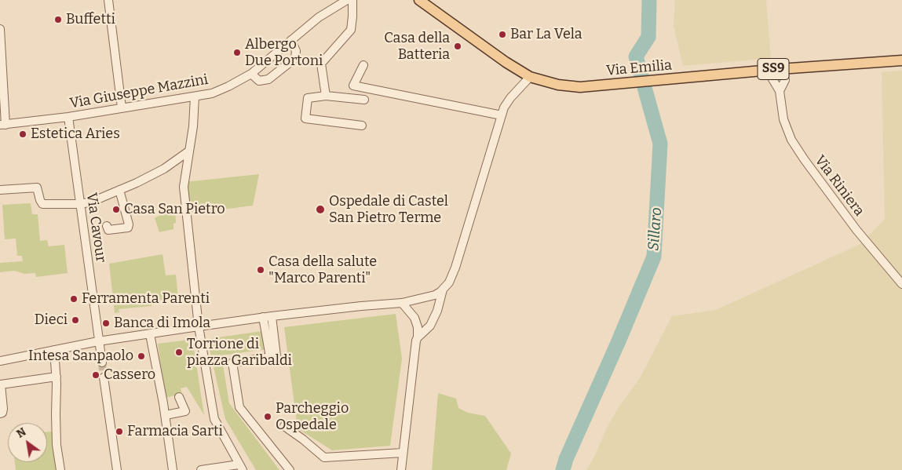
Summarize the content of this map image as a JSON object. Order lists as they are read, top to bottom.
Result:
{
  "streets": {
    "main road": ["Via Emilia", "SS9"],
    "street": ["Via Giuseppe Mazzini", "Via Riniera", "Via Cavour"]
  },
  "crossings": [
    ["Via Emilia", "SS9"],
    ["Via Emilia", "Via Riniera"],
    ["SS9", "Via Riniera"],
    ["Via Giuseppe Mazzini", "Via Cavour"]
  ],
  "water": ["Sillaro"],
  "places": [
    "Buffetti",
    "Bar La Vela",
    "Casa della Batteria",
    "Albergo Due Portoni",
    "Estetica Aries",
    "Casa San Pietro",
    "Ospedale di Castel San Pietro Terme",
    "Casa della salute \"Marco Parenti\"",
    "Ferramenta Parenti",
    "Dieci",
    "Banca di Imola",
    "Torrione di piazza Garibaldi",
    "Intesa Sanpaolo",
    "Cassero",
    "Parcheggio Ospedale",
    "Farmacia Sarti"
  ],
  "north": "top left"
}
